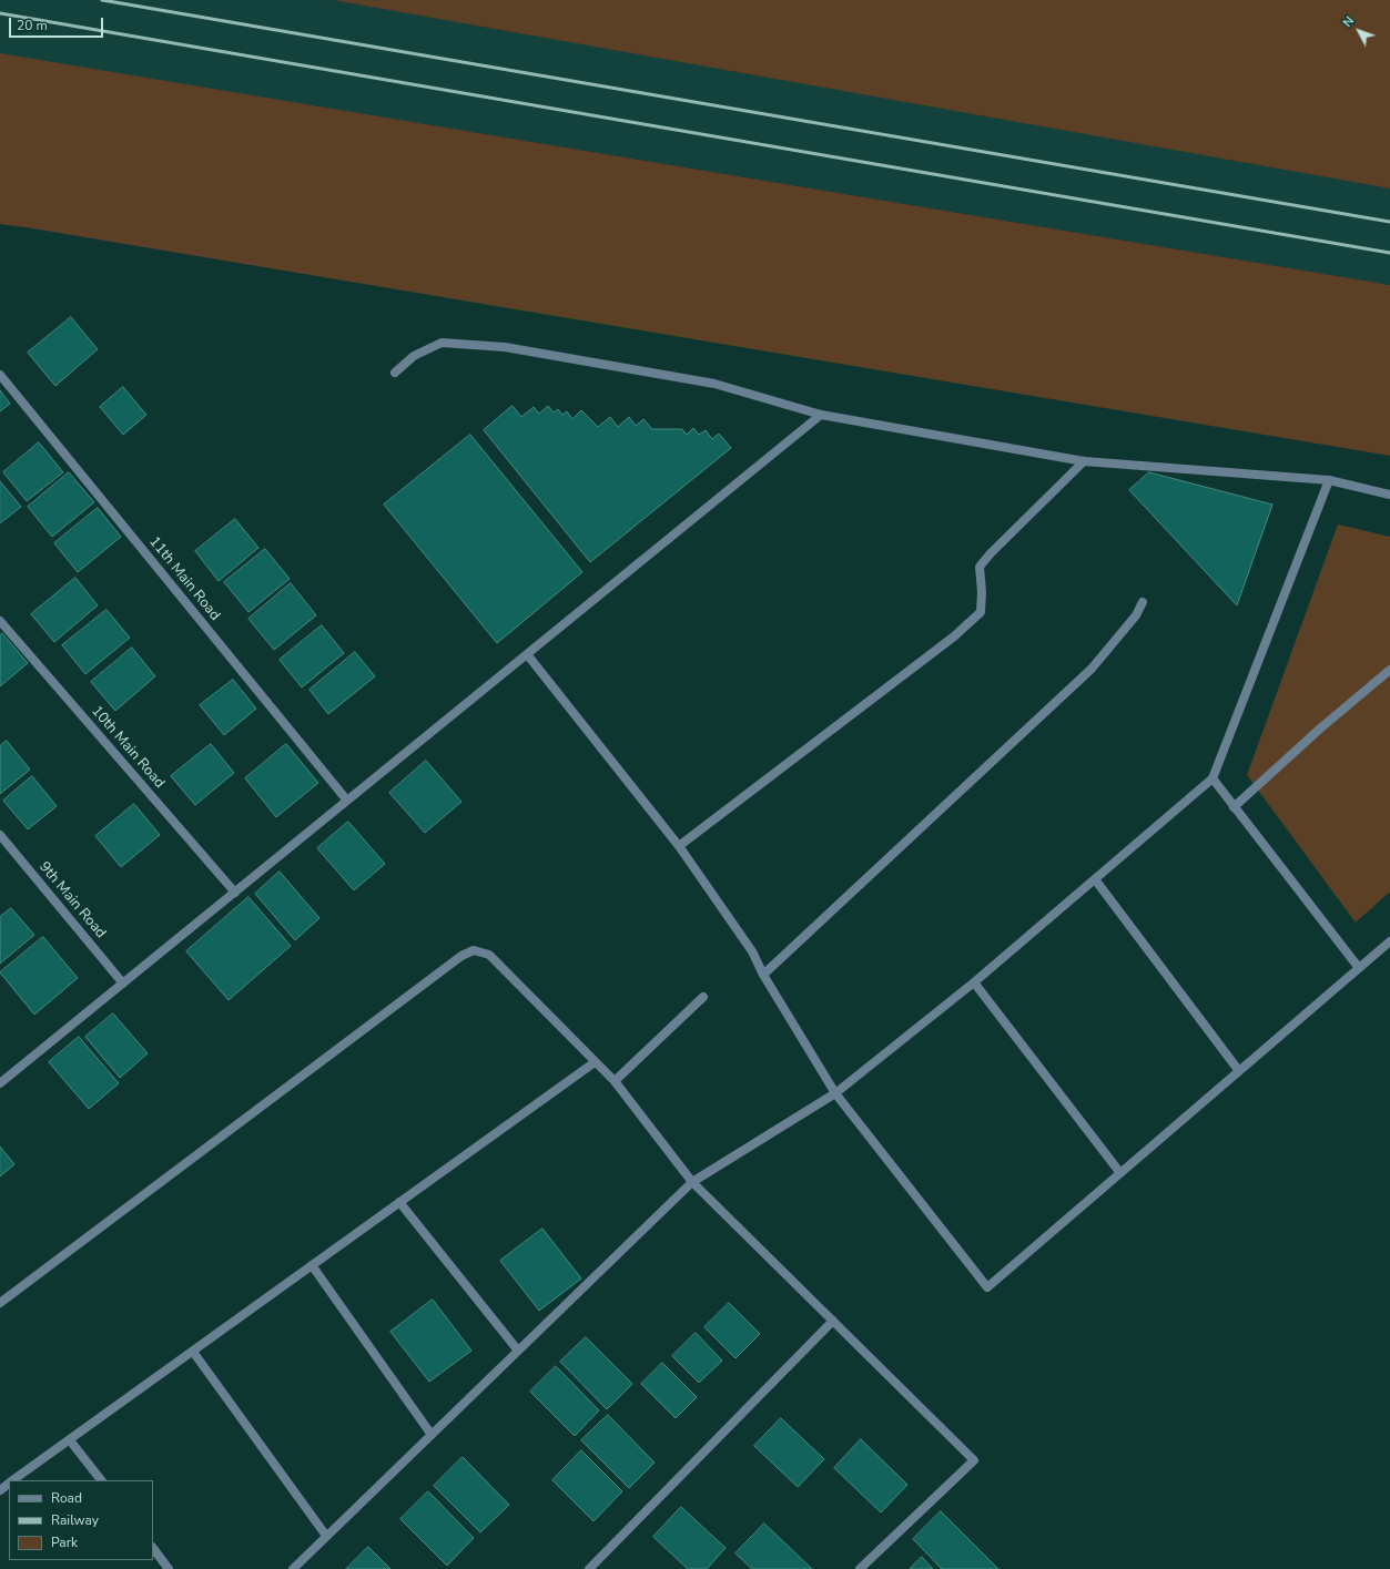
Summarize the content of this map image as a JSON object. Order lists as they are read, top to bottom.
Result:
{
  "streets": {
    "street": ["11th Main Road", "10th Main Road", "9th Main Road"]
  },
  "legend": ["Road", "Railway", "Park"],
  "scale_bar": "20 m",
  "north": "top left"
}
